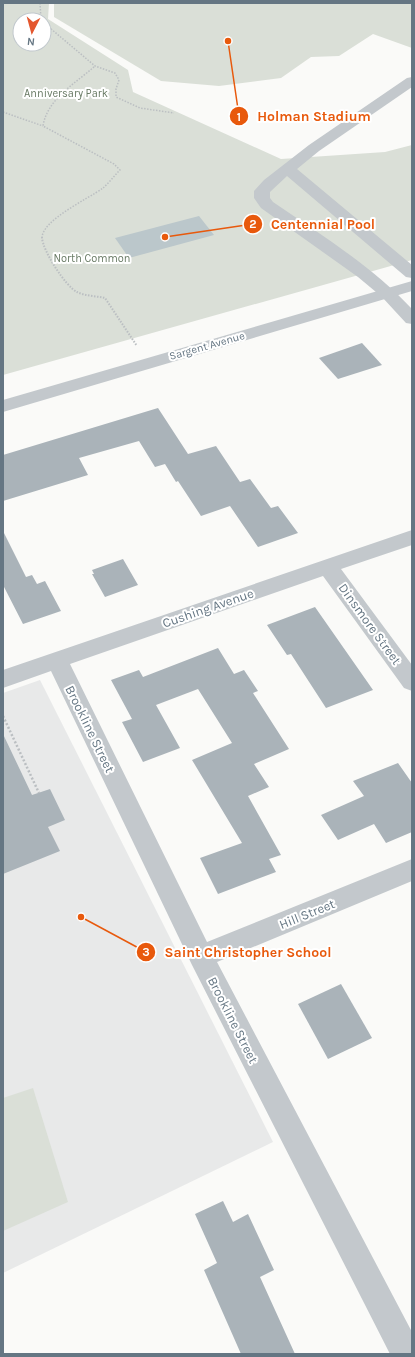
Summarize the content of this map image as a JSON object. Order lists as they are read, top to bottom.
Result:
{
  "streets": {
    "street": [
      "Sargent Avenue",
      "Cushing Avenue",
      "Dinsmore Street",
      "Brookline Street",
      "Hill Street"
    ]
  },
  "crossings": [
    ["Cushing Avenue", "Dinsmore Street"],
    ["Cushing Avenue", "Brookline Street"],
    ["Brookline Street", "Hill Street"]
  ],
  "parks": ["Anniversary Park", "North Common"],
  "places": ["Holman Stadium", "Centennial Pool", "Saint Christopher School"],
  "north": "bottom"
}
